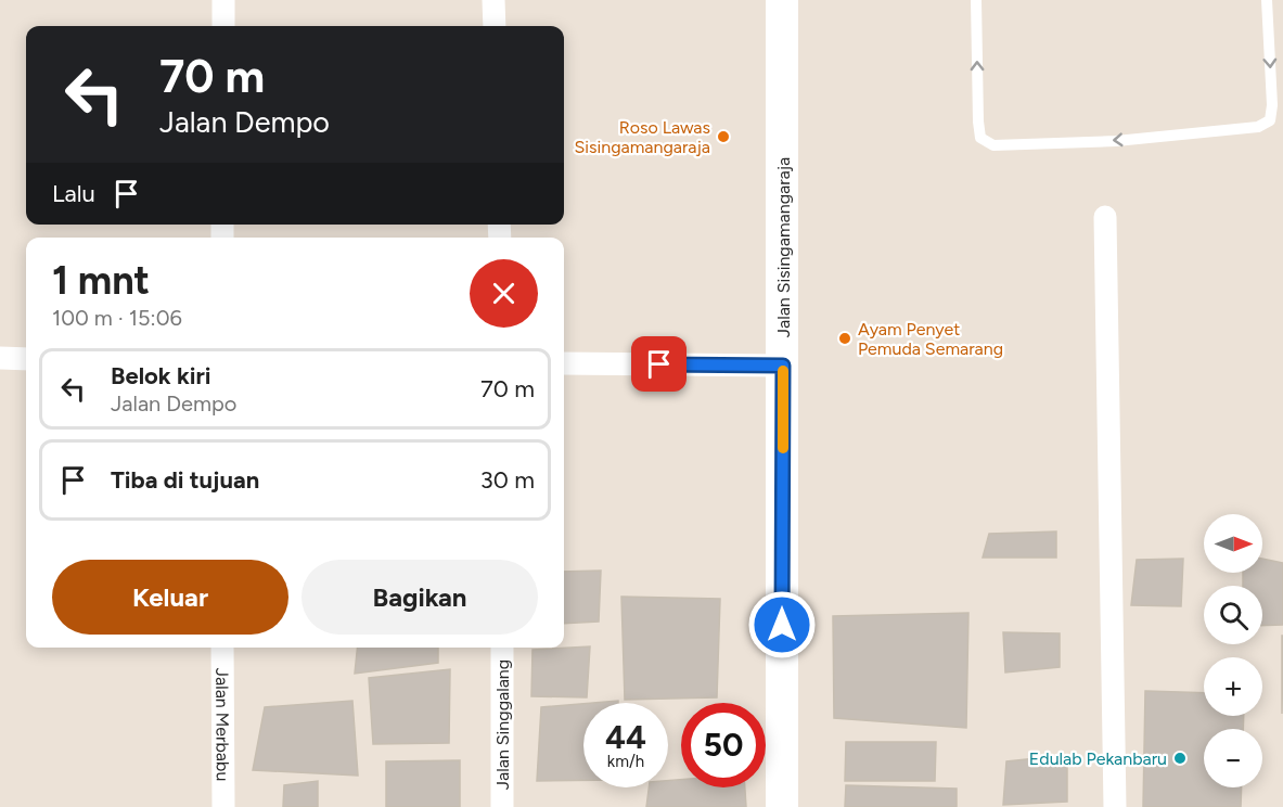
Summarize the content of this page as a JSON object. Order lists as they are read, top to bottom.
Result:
{
  "streets": {
    "main road": ["Jalan Sisingamangaraja"],
    "street": ["Jalan Merbabu", "Jalan Singgalang"]
  },
  "places": ["Roso Lawas Sisingamangaraja", "Ayam Penyet Pemuda Semarang", "Edulab Pekanbaru"],
  "north": "right",
  "page": {
    "turn": ["70 m", "Jalan Dempo"],
    "then": "Lalu",
    "heading": ["1 mnt", "100 m · 15:06"],
    "list": [
      {
        "name": "Belok kiri",
        "note": "Jalan Dempo",
        "value": "70 m"
      },
      {
        "name": "Tiba di tujuan",
        "value": "30 m"
      }
    ],
    "map_buttons": ["+", "−"],
    "buttons": ["Keluar", "Bagikan"],
    "speed": "44 km/h",
    "limit": "50"
  }
}
